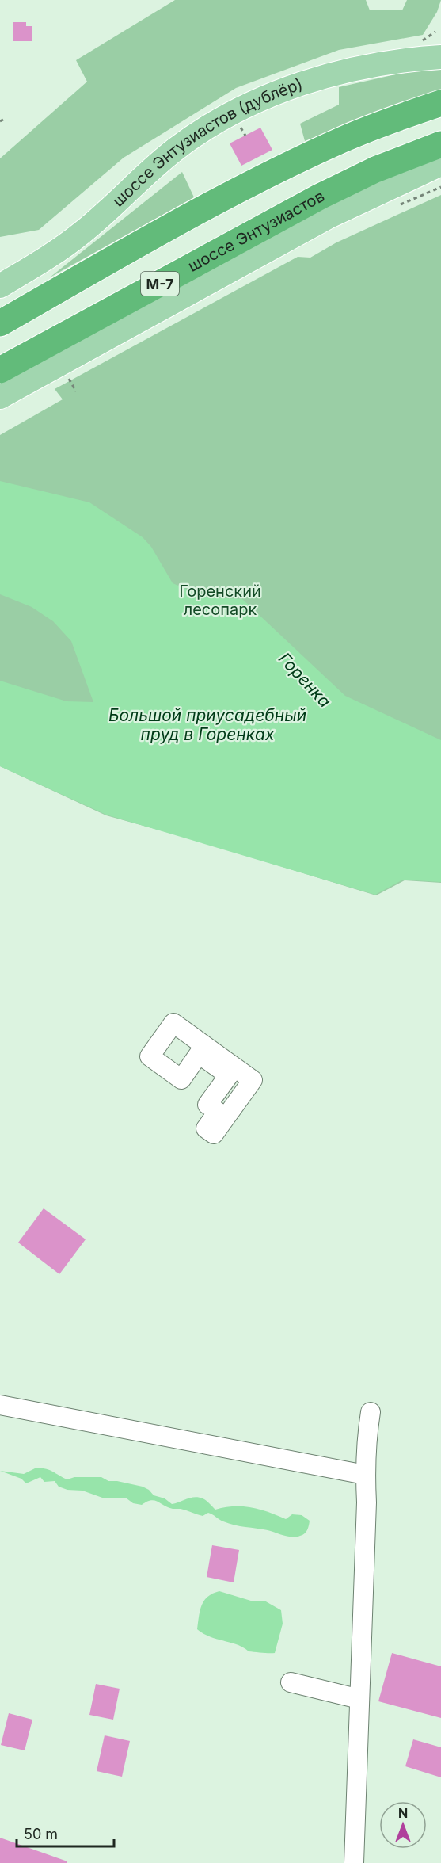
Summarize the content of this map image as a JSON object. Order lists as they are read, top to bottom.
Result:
{
  "streets": {
    "highway": ["шоссе Энтузиастов", "М-7"],
    "main road": ["шоссе Энтузиастов (дублёр)"]
  },
  "water": ["Горенка", "Большой приусадебный пруд в Горенках"],
  "parks": ["Горенский лесопарк"],
  "scale_bar": "50 m",
  "north": "top"
}
